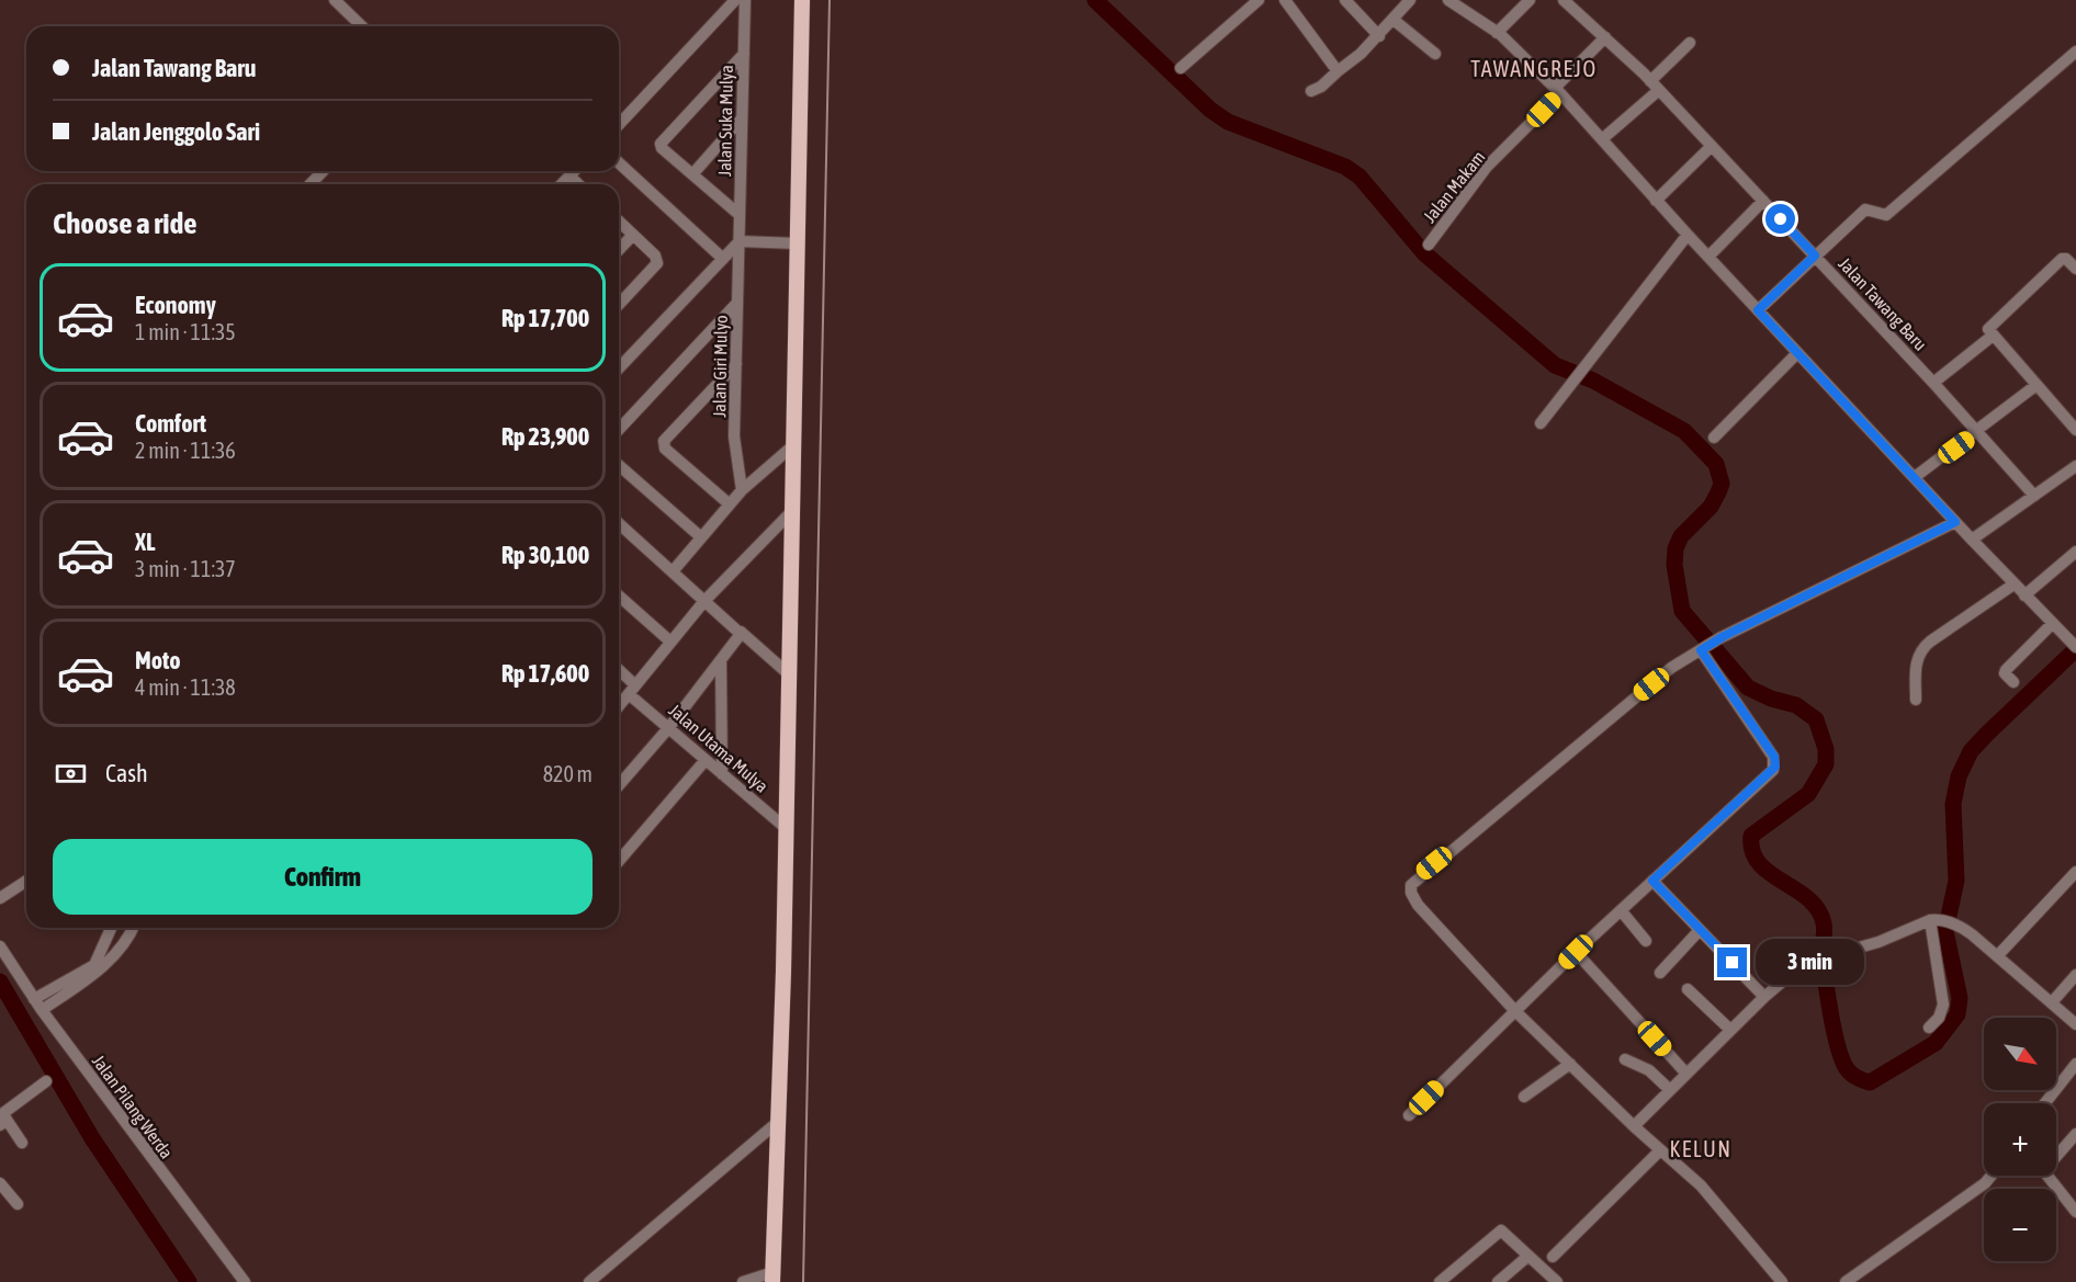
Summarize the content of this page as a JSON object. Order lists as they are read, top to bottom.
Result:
{
  "streets": {
    "street": [
      "Jalan Suka Mulya",
      "Jalan Makam",
      "Jalan Tawang Baru",
      "Jalan Giri Mulyo",
      "Jalan Utama Mulya",
      "Jalan Pilang Werda"
    ]
  },
  "crossings": [
    ["Jalan Suka Mulya", "Jalan Giri Mulyo"],
    ["Jalan Makam", "Jalan Tawang Baru"]
  ],
  "districts": ["TAWANGREJO", "KELUN"],
  "north": "bottom right",
  "page": {
    "banner": ["Jalan Tawang Baru", "Jalan Jenggolo Sari"],
    "heading": "Choose a ride",
    "list": [
      {
        "name": "Economy",
        "note": "1 min · 11:35",
        "value": "Rp 17,700"
      },
      {
        "name": "Comfort",
        "note": "2 min · 11:36",
        "value": "Rp 23,900"
      },
      {
        "name": "XL",
        "note": "3 min · 11:37",
        "value": "Rp 30,100"
      },
      {
        "name": "Moto",
        "note": "4 min · 11:38",
        "value": "Rp 17,600"
      }
    ],
    "pay": ["Cash", "820 m"],
    "buttons": "Confirm",
    "bubble": "3 min",
    "map_buttons": ["+", "−"]
  }
}
